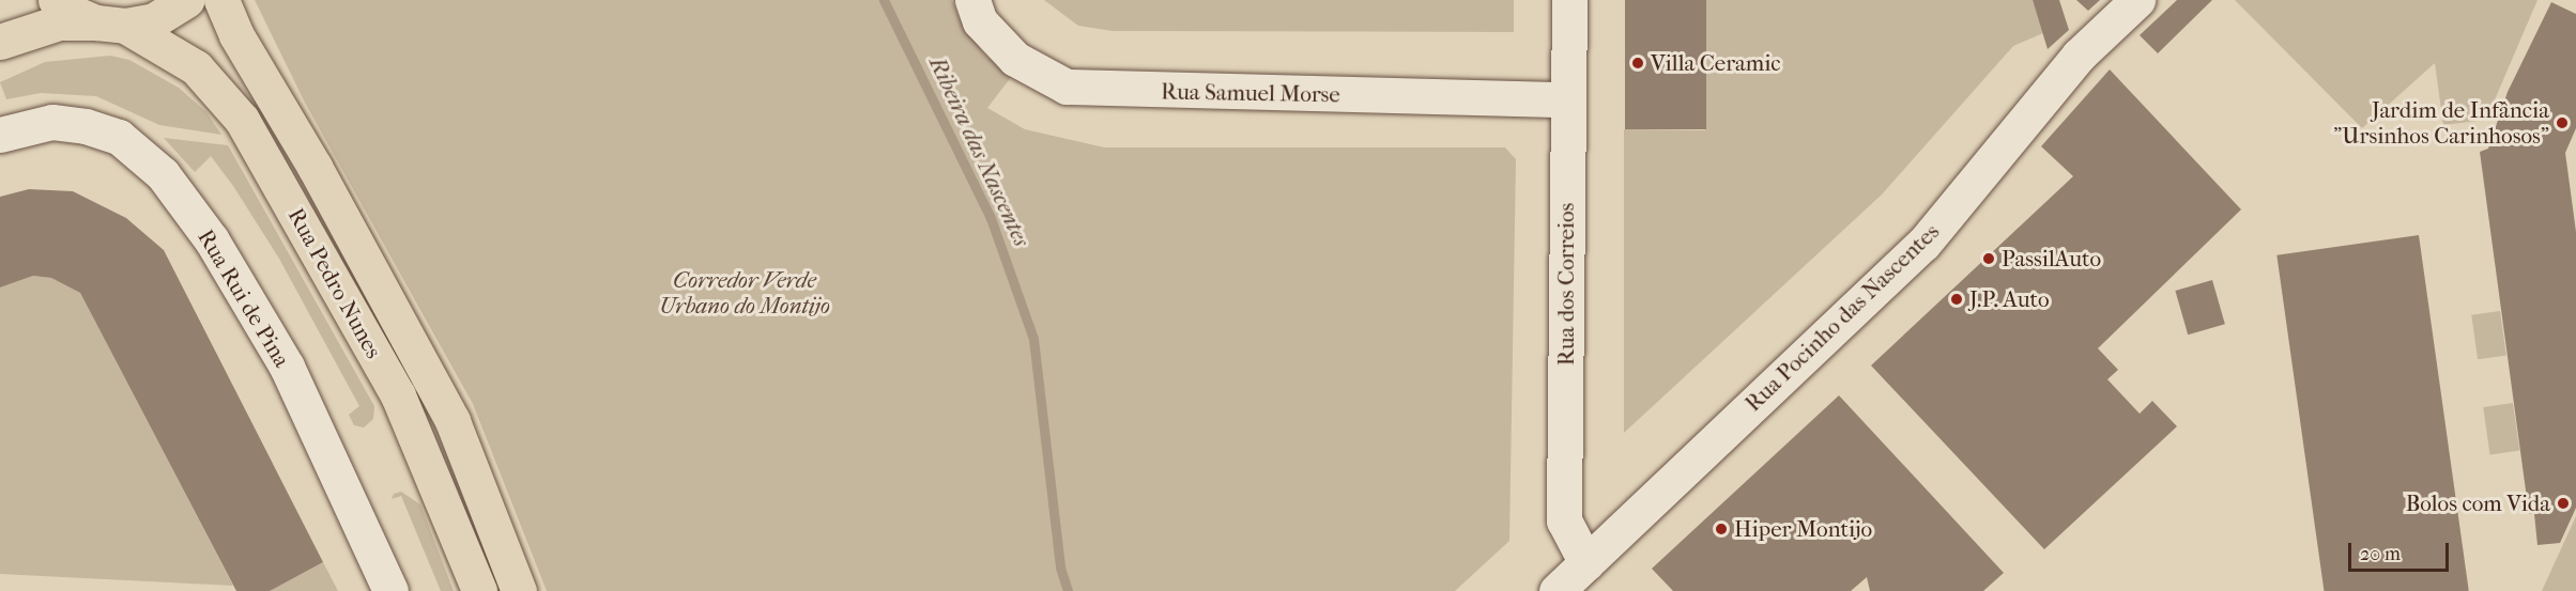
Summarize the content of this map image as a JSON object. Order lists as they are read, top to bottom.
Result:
{
  "streets": {
    "main road": ["Rua Pedro Nunes"],
    "street": [
      "Rua Samuel Morse",
      "Rua dos Correios",
      "Rua Rui de Pina",
      "Rua Pocinho das Nascentes"
    ]
  },
  "crossings": [
    ["Rua Samuel Morse", "Rua dos Correios"],
    ["Rua dos Correios", "Rua Pocinho das Nascentes"]
  ],
  "water": ["Ribeira das Nascentes"],
  "parks": ["Corredor Verde Urbano do Montijo"],
  "places": [
    "Villa Ceramic",
    "Jardim de Infância \"Ursinhos Carinhosos\"",
    "PassilAuto",
    "J.P. Auto",
    "Bolos com Vida",
    "Hiper Montijo"
  ],
  "scale_bar": "20 m"
}
